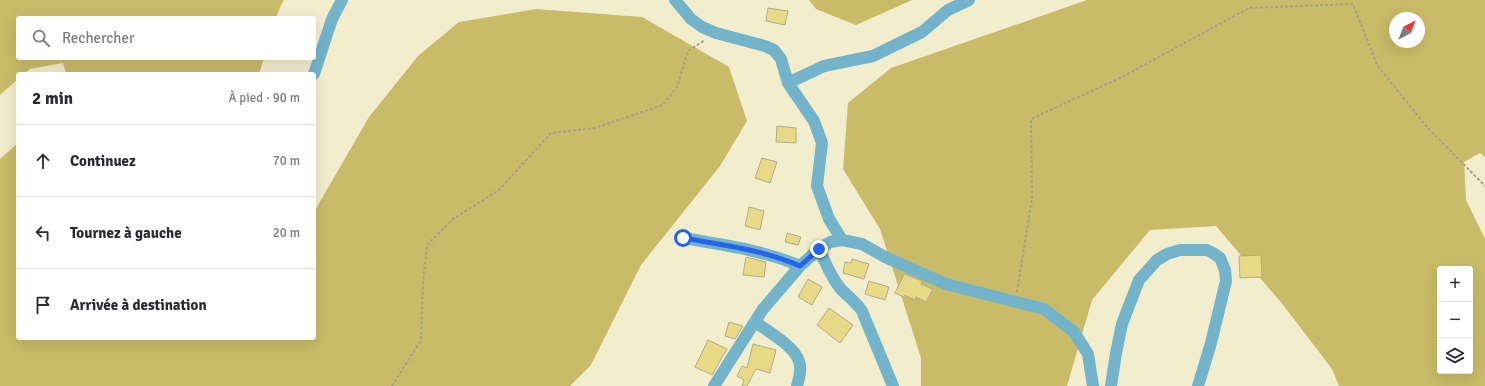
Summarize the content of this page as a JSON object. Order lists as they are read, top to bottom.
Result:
{
  "north": "top right",
  "page": {
    "search": "Rechercher",
    "heading": ["2 min", "À pied · 90 m"],
    "list": [
      ["Continuez", "70 m"],
      ["Tournez à gauche", "20 m"],
      "Arrivée à destination"
    ],
    "map_buttons": ["+", "−"]
  }
}
